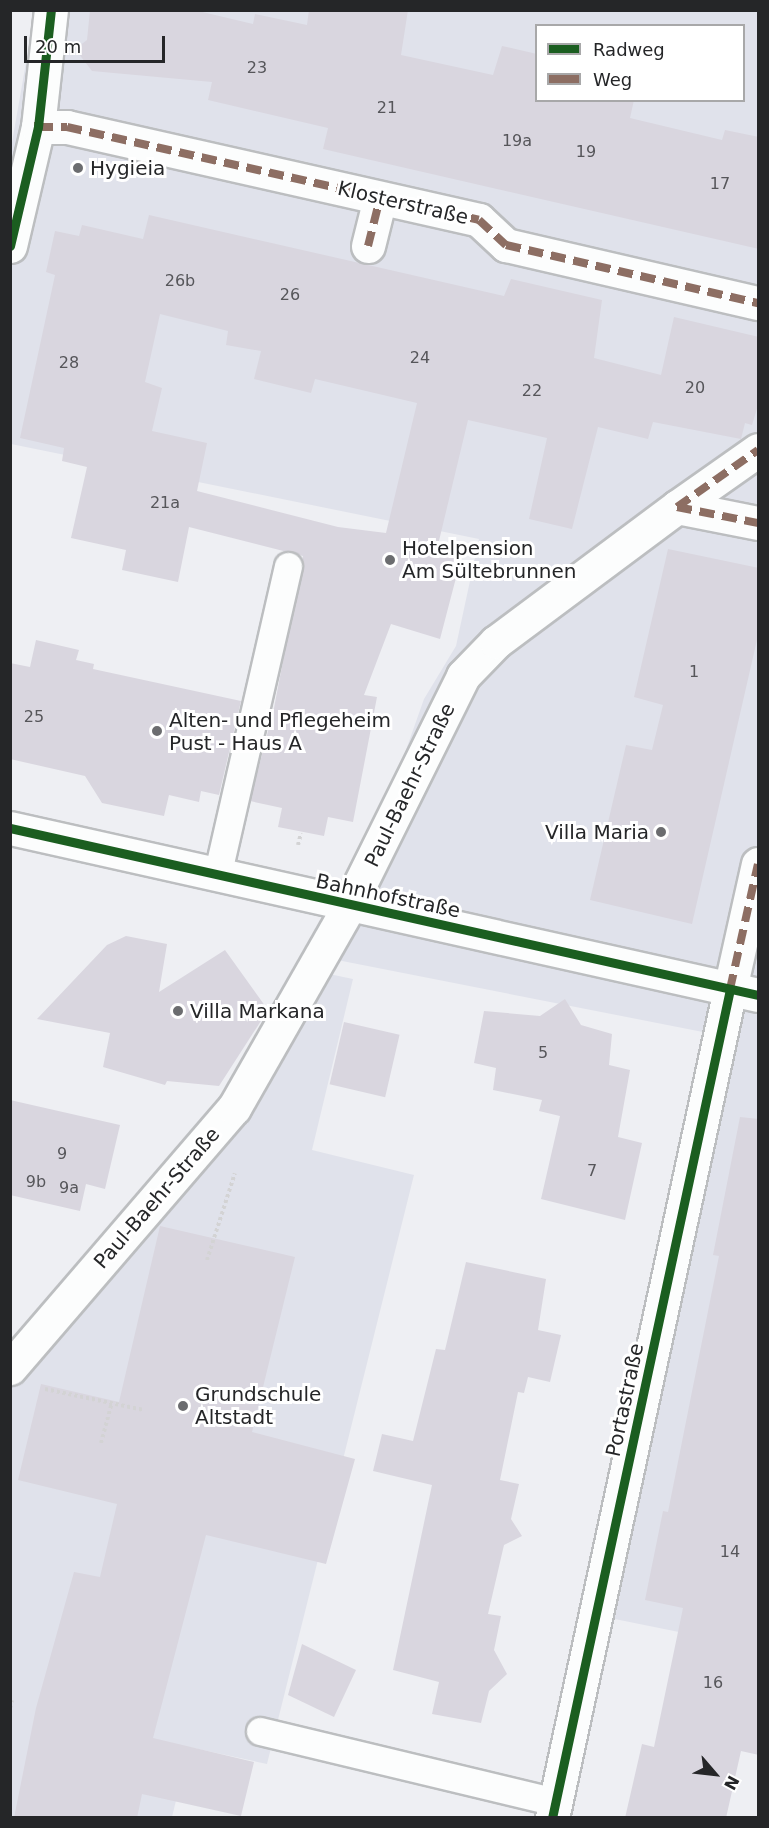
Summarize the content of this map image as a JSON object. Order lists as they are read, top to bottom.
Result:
{
  "streets": {
    "street": [
      "Klosterstraße",
      "Paul-Baehr-Straße",
      "Bahnhofstraße",
      "Portastraße"
    ]
  },
  "crossings": [
    ["Paul-Baehr-Straße", "Bahnhofstraße"],
    ["Bahnhofstraße", "Portastraße"]
  ],
  "places": [
    "Hygieia",
    "Hotelpension Am Sültebrunnen",
    "Alten- und Pflegeheim Pust - Haus A",
    "Villa Maria",
    "Villa Markana",
    "Grundschule Altstadt"
  ],
  "house_numbers": [
    "23",
    "21",
    "19a",
    "19",
    "17",
    "26b",
    "26",
    "24",
    "28",
    "20",
    "22",
    "21a",
    "1",
    "25",
    "5",
    "9",
    "7",
    "9b",
    "9a",
    "14",
    "16"
  ],
  "legend": ["Radweg", "Weg"],
  "scale_bar": "20 m",
  "north": "bottom right"
}
